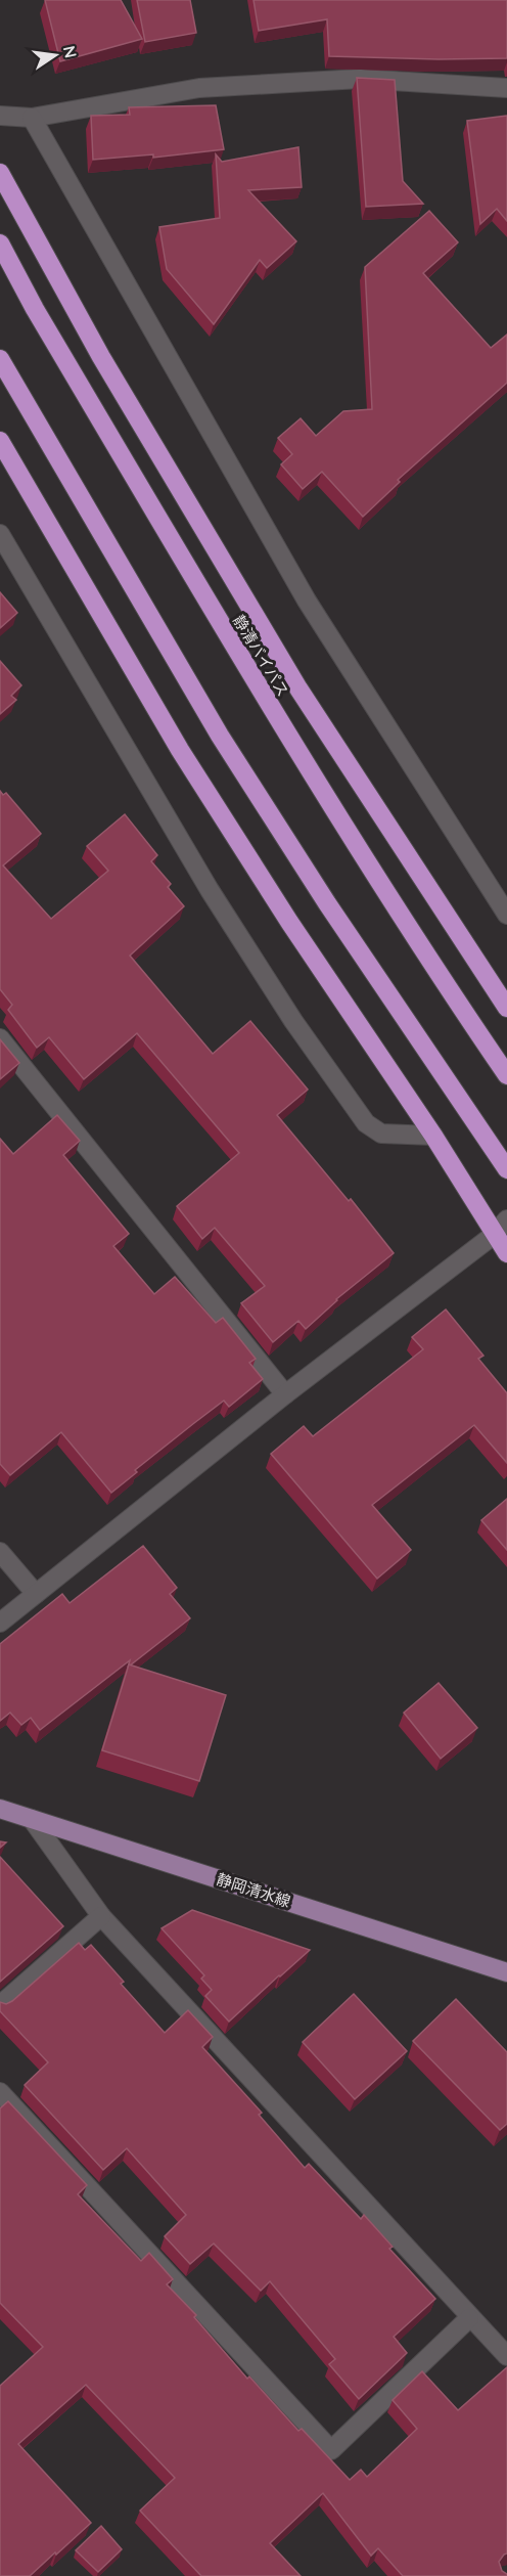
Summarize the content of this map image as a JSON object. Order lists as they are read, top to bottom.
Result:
{
  "streets": {
    "highway": ["静清バイパス"],
    "main road": ["静岡清水線"]
  },
  "north": "right"
}
